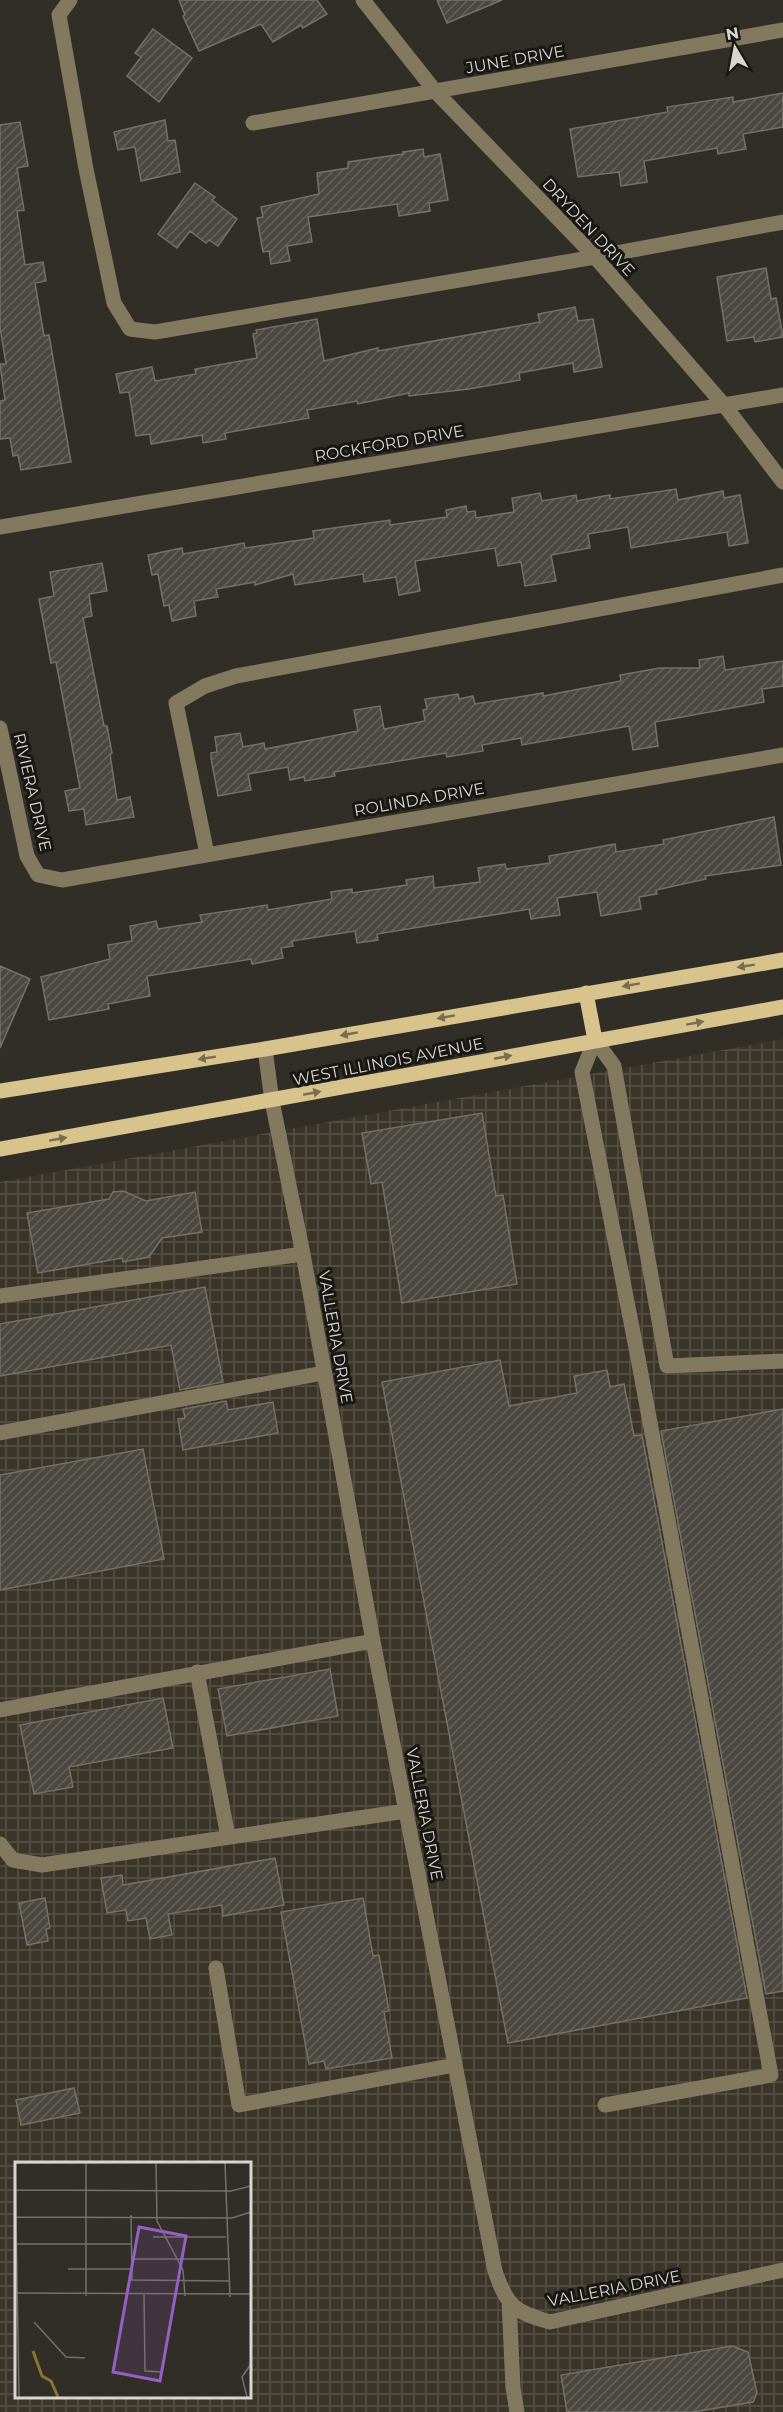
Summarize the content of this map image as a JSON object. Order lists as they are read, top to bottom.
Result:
{
  "streets": {
    "main road": ["WEST ILLINOIS AVENUE"],
    "street": [
      "JUNE DRIVE",
      "DRYDEN DRIVE",
      "ROCKFORD DRIVE",
      "RIVIERA DRIVE",
      "ROLINDA DRIVE",
      "VALLERIA DRIVE"
    ]
  },
  "crossings": [
    ["JUNE DRIVE", "DRYDEN DRIVE"],
    ["DRYDEN DRIVE", "ROCKFORD DRIVE"],
    ["RIVIERA DRIVE", "ROLINDA DRIVE"],
    ["WEST ILLINOIS AVENUE", "VALLERIA DRIVE"]
  ],
  "north": "top"
}
